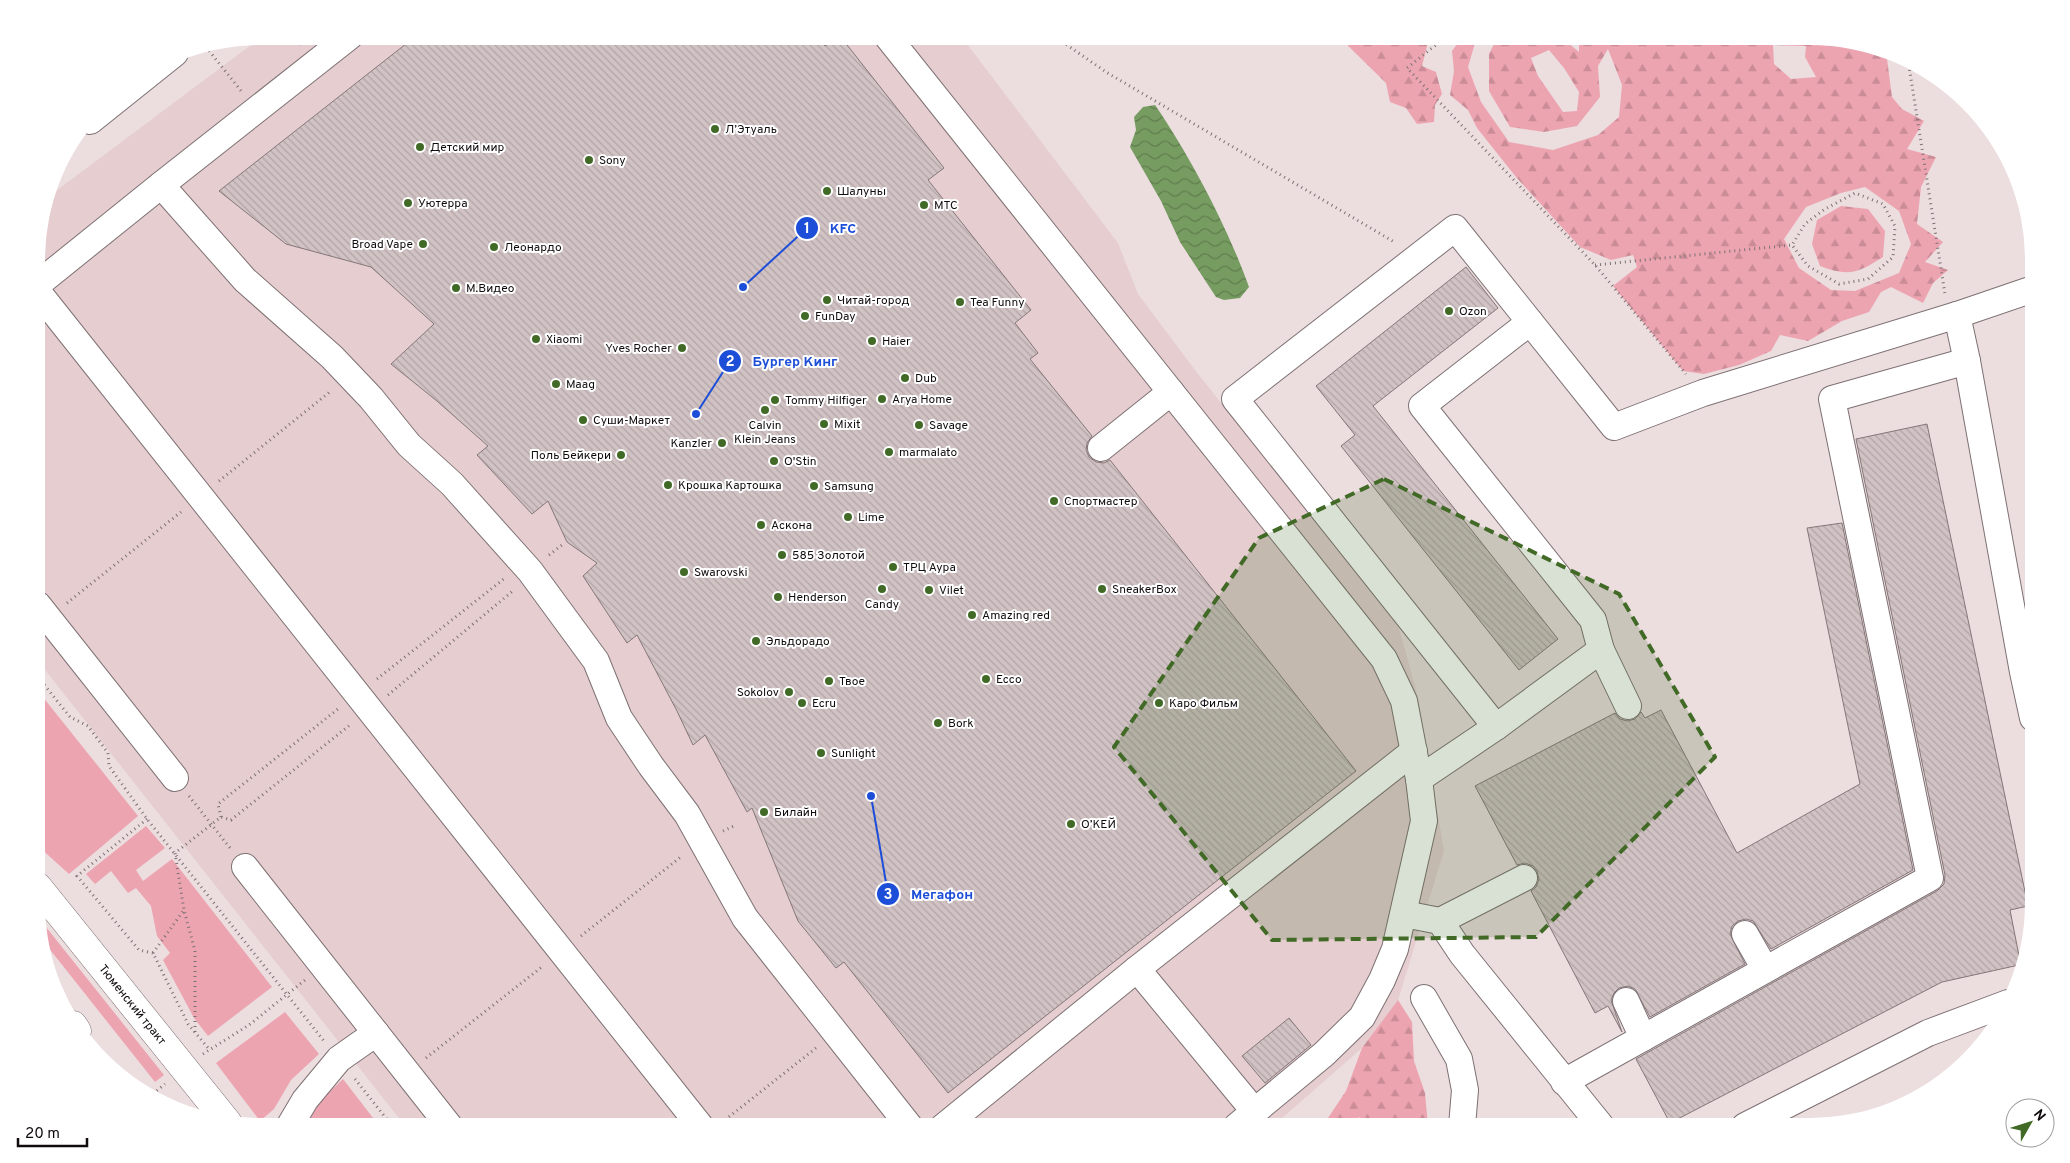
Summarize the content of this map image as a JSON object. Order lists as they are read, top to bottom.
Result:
{
  "streets": {
    "main road": ["Тюменский тракт"]
  },
  "places": [
    "Л’Этуаль",
    "Детский мир",
    "Sony",
    "Шалуны",
    "Уютерра",
    "МТС",
    "Broad Vape",
    "Леонардо",
    "KFC",
    "М.Видео",
    "Читай-город",
    "Tea Funny",
    "Ozon",
    "FunDay",
    "Xiaomi",
    "Haier",
    "Yves Rocher",
    "Dub",
    "Maag",
    "Arya Home",
    "Tommy Hilfiger",
    "Calvin Klein Jeans",
    "Бургер Кинг",
    "Суши-Маркет",
    "Mixit",
    "Savage",
    "Kanzler",
    "marmalato",
    "Поль Бейкери",
    "O'Stin",
    "Крошка Картошка",
    "Samsung",
    "Спортмастер",
    "Lime",
    "Аскона",
    "585 Золотой",
    "ТРЦ Аура",
    "Swarovski",
    "Candy",
    "SneakerBox",
    "Vilet",
    "Henderson",
    "Amazing red",
    "Эльдорадо",
    "Ecco",
    "Твое",
    "Sokolov",
    "Ecru",
    "Каро Фильм",
    "Bork",
    "Sunlight",
    "Мегафон",
    "Билайн",
    "О’КЕЙ"
  ],
  "scale_bar": "20 m",
  "north": "top right"
}
